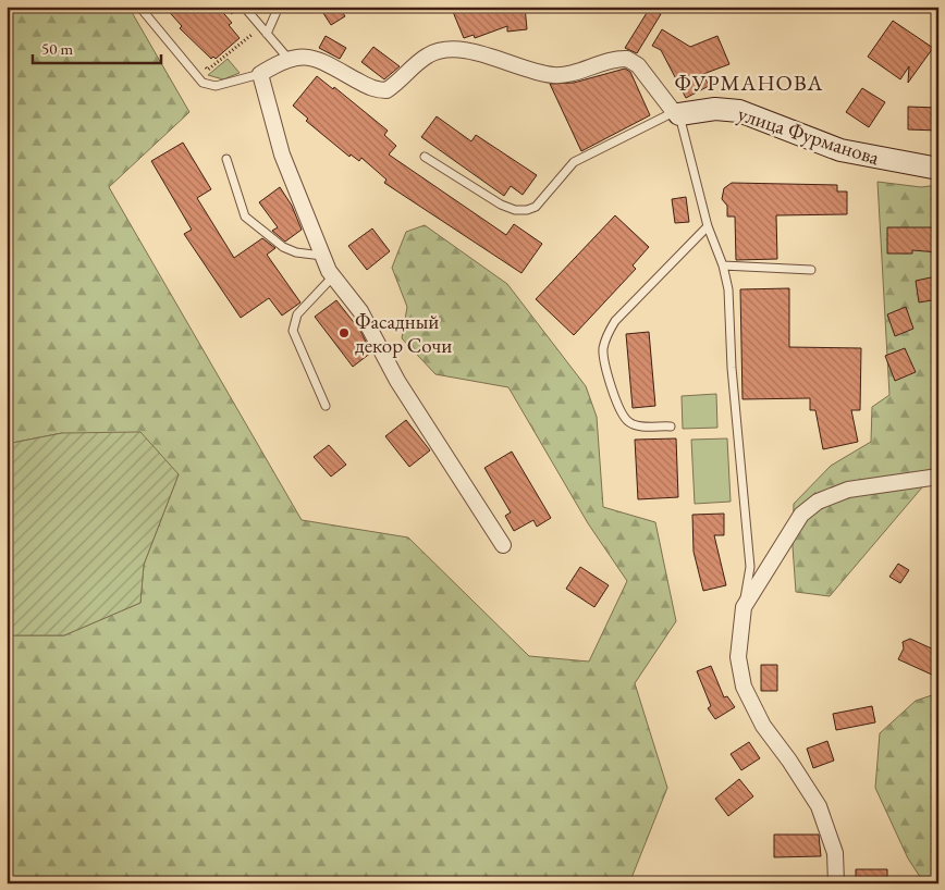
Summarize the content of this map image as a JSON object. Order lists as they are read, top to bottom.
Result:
{
  "streets": {
    "street": ["улица Фурманова"]
  },
  "districts": ["ФУРМАНОВА"],
  "places": ["Фасадный декор Сочи"],
  "scale_bar": "50 m"
}
